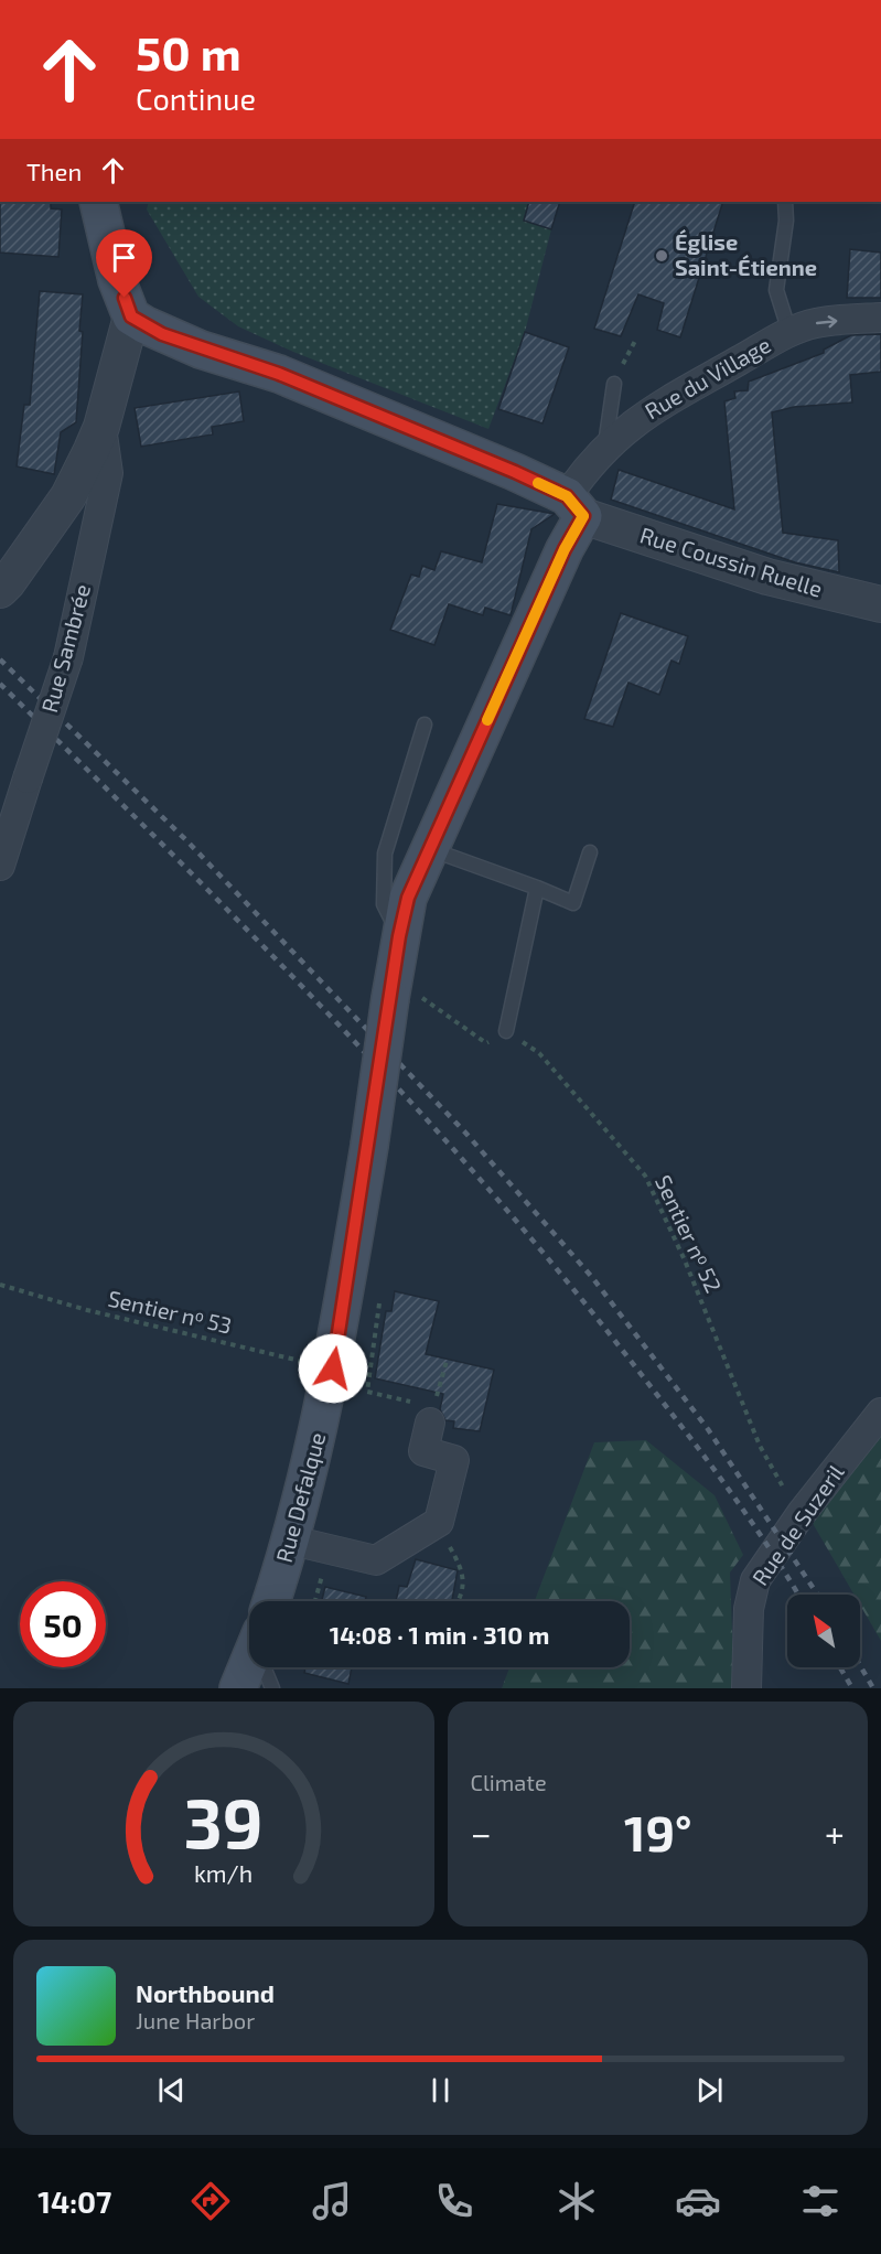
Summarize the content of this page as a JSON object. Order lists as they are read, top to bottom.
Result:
{
  "streets": {
    "main road": ["Rue Defalque"],
    "street": [
      "Rue du Village",
      "Rue Coussin Ruelle",
      "Rue Sambrée",
      "Rue de Suzeril"
    ],
    "path": ["Sentier nᵒ 52", "Sentier nᵒ 53"]
  },
  "crossings": [
    ["Rue du Village", "Rue Coussin Ruelle"],
    ["Sentier nᵒ 52", "Rue de Suzeril"],
    ["Sentier nᵒ 53", "Rue Defalque"]
  ],
  "places": ["Église Saint-Étienne"],
  "north": "top left",
  "page": {
    "turn": ["50 m", "Continue"],
    "then": "Then",
    "limit": "50",
    "trip": "14:08 · 1 min · 310 m",
    "tile": "Climate",
    "heat": ["−", "19°", "+"],
    "song": ["Northbound", "June Harbor"],
    "tabs": "14:07",
    "gauge": ["39", "km/h"]
  }
}
